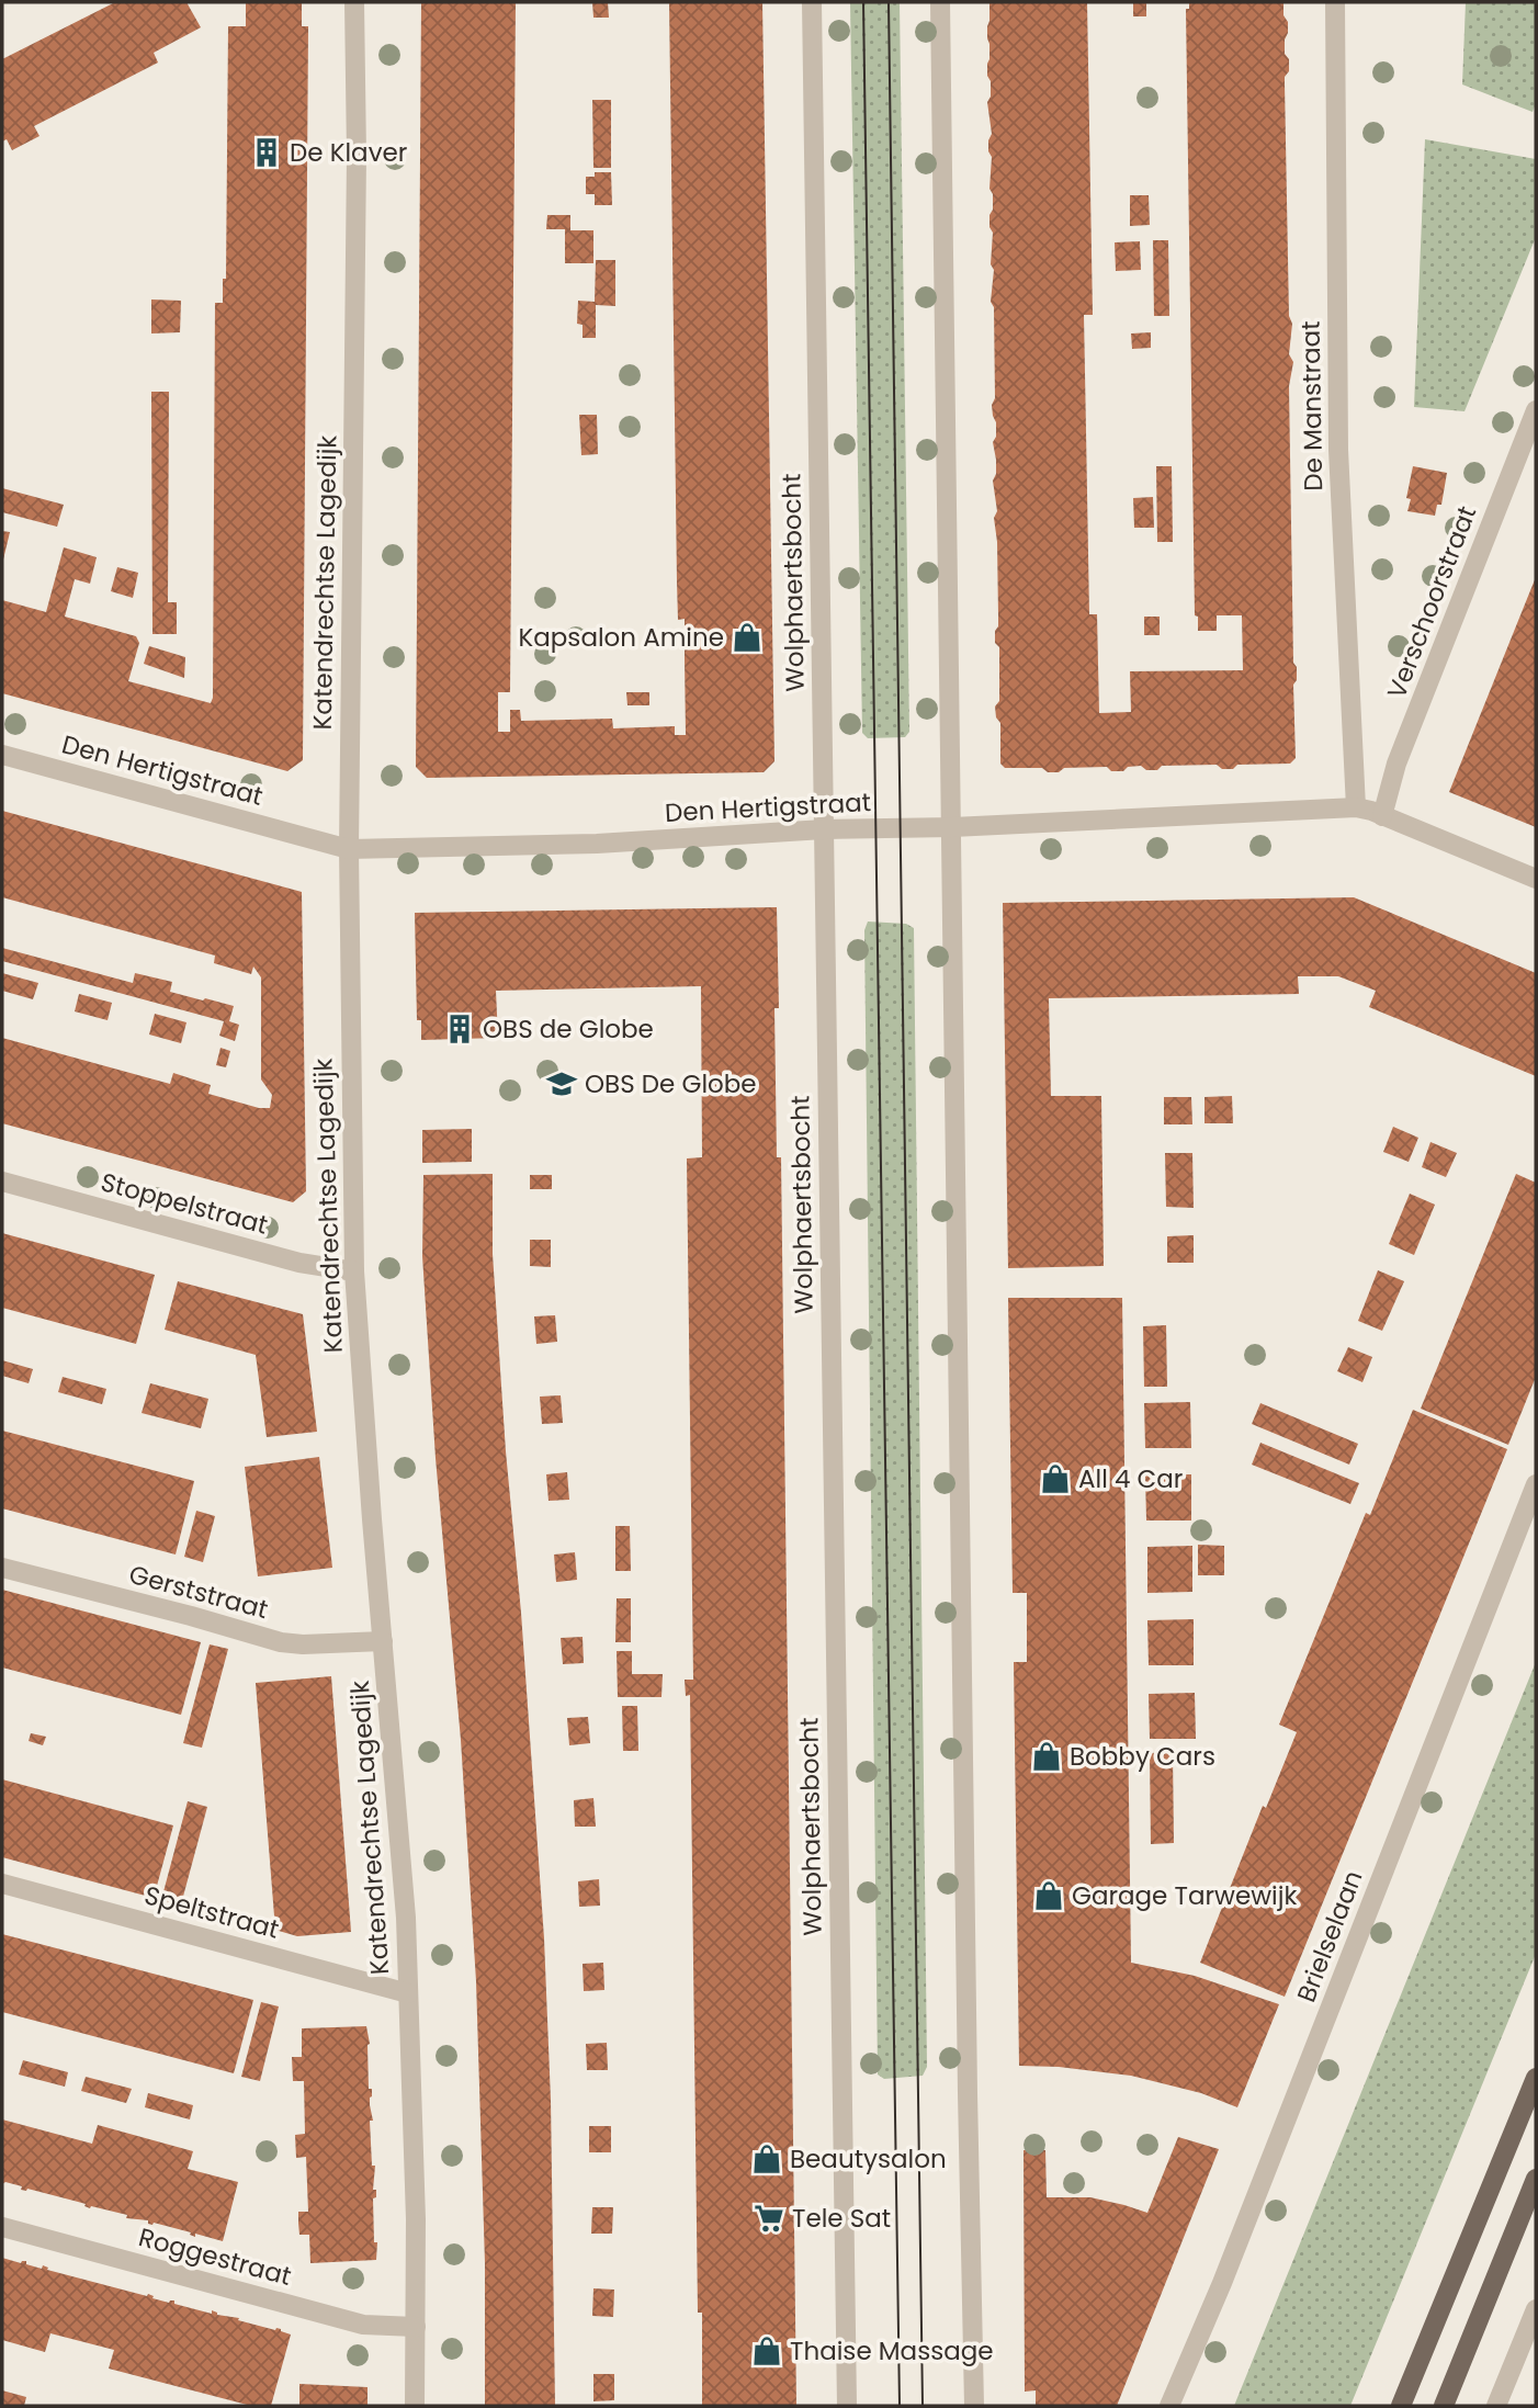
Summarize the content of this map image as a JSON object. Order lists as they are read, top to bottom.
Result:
{
  "streets": {
    "street": [
      "De Manstraat",
      "Katendrechtse Lagedijk",
      "Wolphaertsbocht",
      "Verschoorstraat",
      "Den Hertigstraat",
      "Stoppelstraat",
      "Gerststraat",
      "Speltstraat",
      "Brielselaan",
      "Roggestraat"
    ]
  },
  "crossings": [
    ["De Manstraat", "Den Hertigstraat"],
    ["Katendrechtse Lagedijk", "Den Hertigstraat"],
    ["Katendrechtse Lagedijk", "Stoppelstraat"],
    ["Katendrechtse Lagedijk", "Gerststraat"],
    ["Katendrechtse Lagedijk", "Speltstraat"],
    ["Katendrechtse Lagedijk", "Roggestraat"],
    ["Wolphaertsbocht", "Den Hertigstraat"],
    ["Verschoorstraat", "Den Hertigstraat"]
  ],
  "places": {
    "building": ["De Klaver", "OBS de Globe"],
    "shop": [
      "Kapsalon Amine",
      "All 4 Car",
      "Bobby Cars",
      "Garage Tarwewijk",
      "Beautysalon",
      "Thaise Massage"
    ],
    "school or university": ["OBS De Globe"],
    "supermarket": ["Tele Sat"]
  }
}
